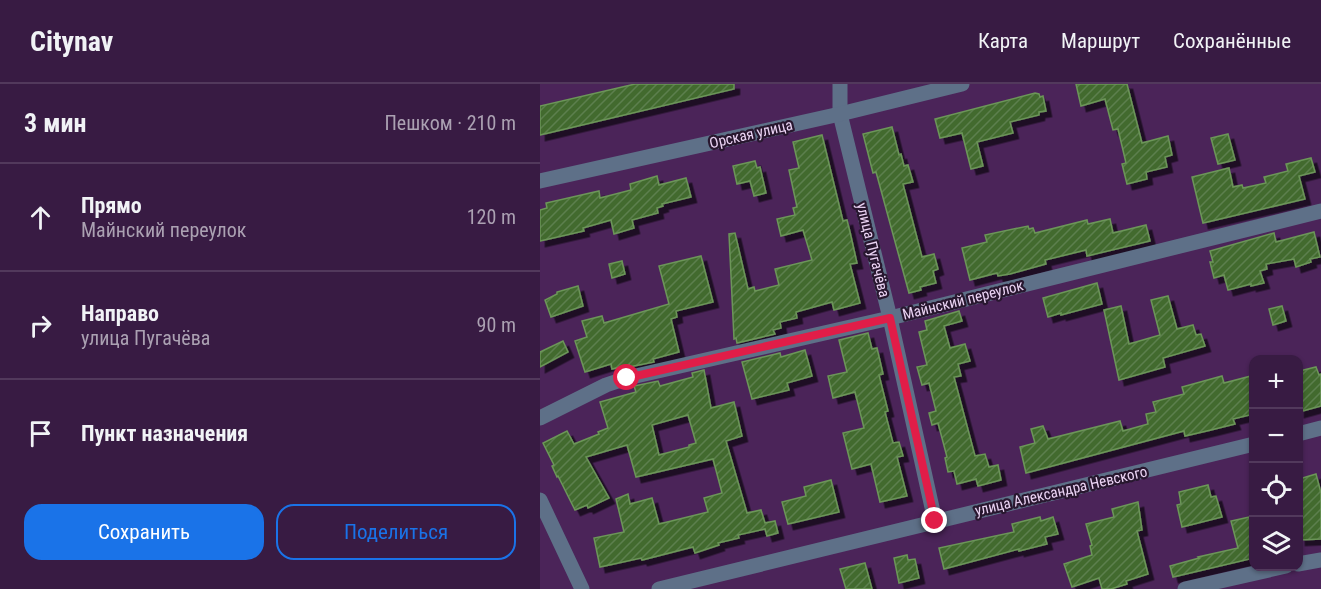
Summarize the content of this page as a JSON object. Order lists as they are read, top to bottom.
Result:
{
  "streets": {
    "street": [
      "Орская улица",
      "улица Пугачёва",
      "Майнский переулок",
      "улица Александра Невского"
    ]
  },
  "crossings": [
    ["Орская улица", "улица Пугачёва"],
    ["улица Пугачёва", "Майнский переулок"],
    ["улица Пугачёва", "улица Александра Невского"]
  ],
  "page": {
    "header": "Citynav",
    "nav": ["Карта", "Маршрут", "Сохранённые"],
    "heading": ["3 мин", "Пешком · 210 m"],
    "list": [
      ["Прямо", "Майнский переулок", "120 m"],
      ["Направо", "улица Пугачёва", "90 m"],
      "Пункт назначения"
    ],
    "map_buttons": ["+", "−"],
    "buttons": ["Сохранить", "Поделиться"]
  }
}
